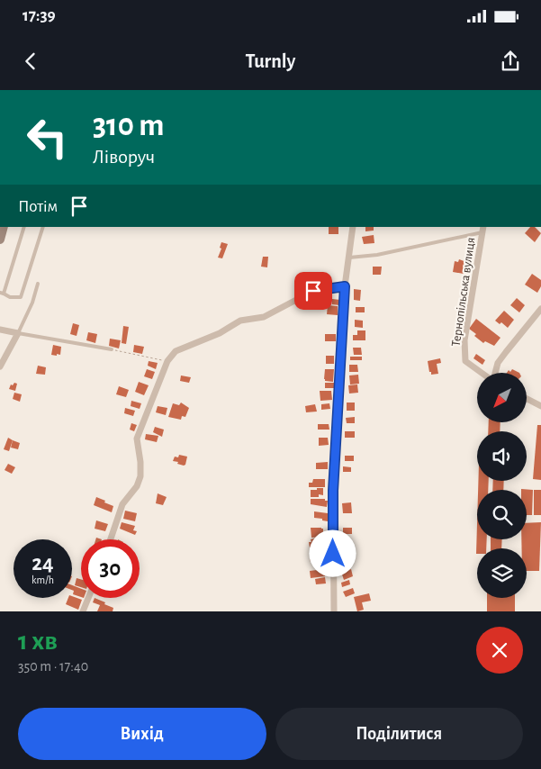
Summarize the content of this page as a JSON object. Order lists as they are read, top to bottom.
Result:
{
  "streets": {
    "street": ["Тернопільська вулиця"]
  },
  "north": "bottom left",
  "page": {
    "status": "17:39",
    "header": "Turnly",
    "turn": ["310 m", "Ліворуч"],
    "then": "Потім",
    "speed": "24 km/h",
    "limit": "30",
    "heading": ["1 хв", "350 m · 17:40"],
    "buttons": ["Вихід", "Поділитися"]
  }
}
